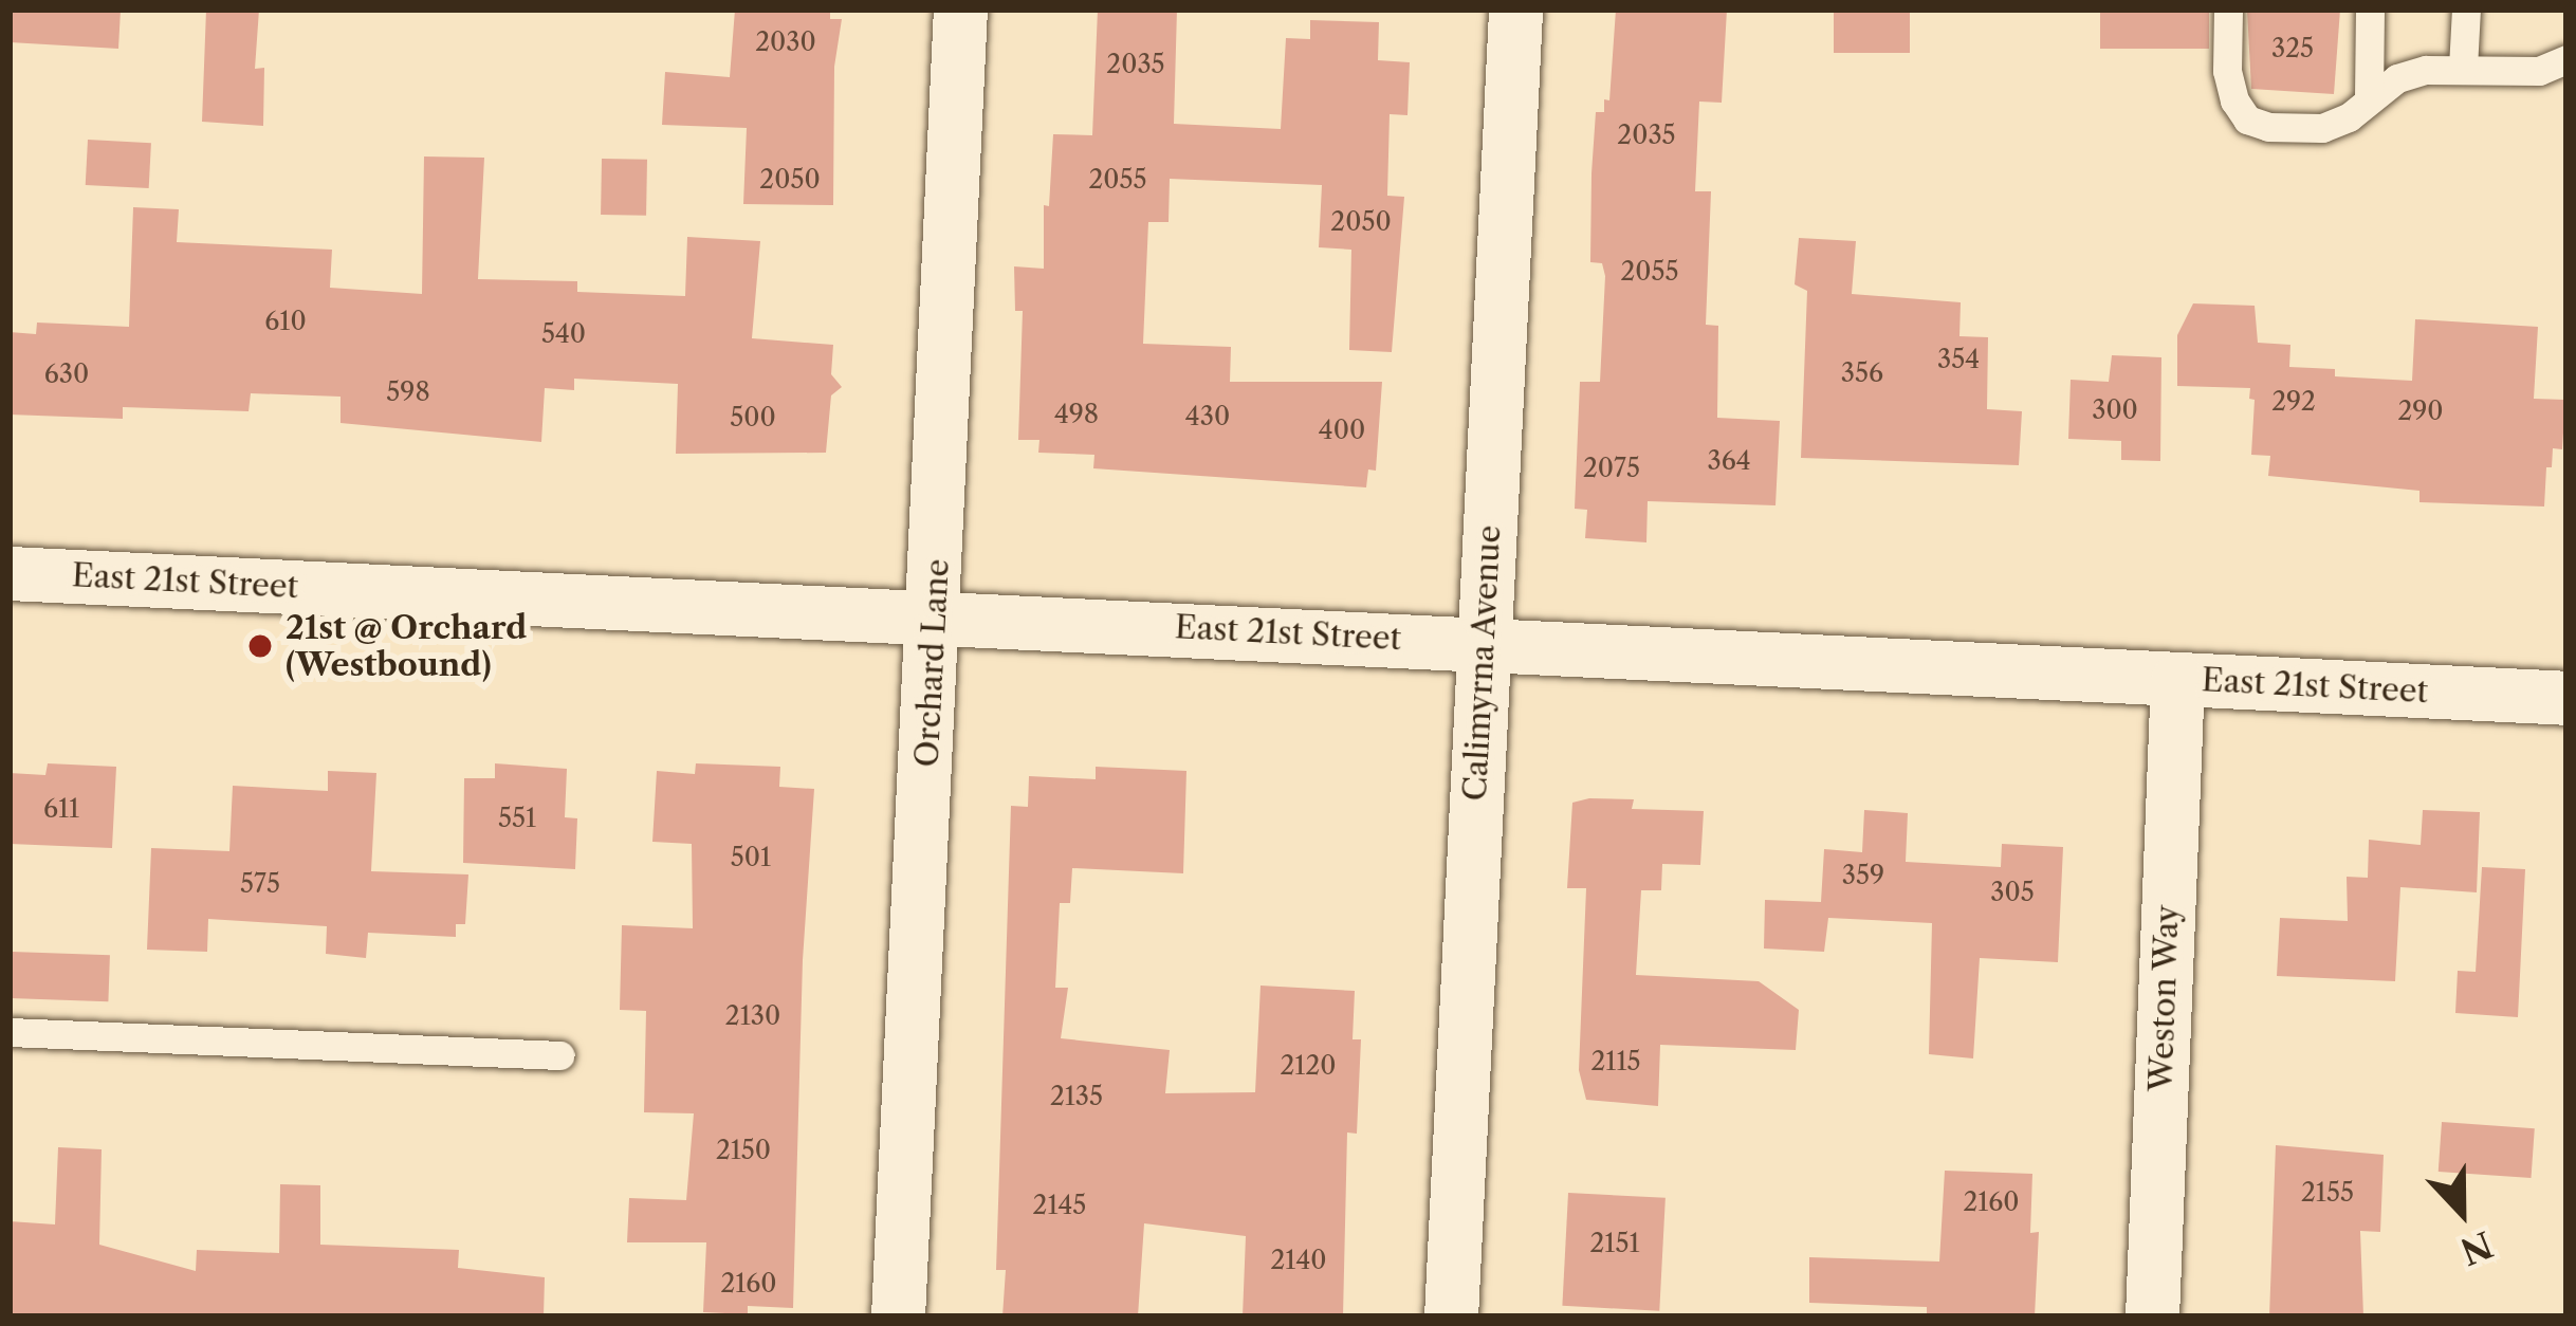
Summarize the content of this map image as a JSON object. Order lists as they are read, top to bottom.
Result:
{
  "streets": {
    "street": [
      "East 21st Street",
      "Orchard Lane",
      "Calimyrna Avenue",
      "Weston Way"
    ]
  },
  "crossings": [
    ["East 21st Street", "Orchard Lane"],
    ["East 21st Street", "Calimyrna Avenue"],
    ["East 21st Street", "Weston Way"]
  ],
  "places": ["21st @ Orchard (Westbound)"],
  "house_numbers": [
    "2030",
    "325",
    "2035",
    "2035",
    "2050",
    "2055",
    "2050",
    "2055",
    "610",
    "540",
    "354",
    "356",
    "630",
    "598",
    "292",
    "300",
    "290",
    "498",
    "430",
    "500",
    "400",
    "364",
    "2075",
    "611",
    "551",
    "501",
    "359",
    "575",
    "305",
    "2130",
    "2115",
    "2120",
    "2135",
    "2150",
    "2155",
    "2160",
    "2145",
    "2151",
    "2140",
    "2160"
  ],
  "north": "bottom"
}
